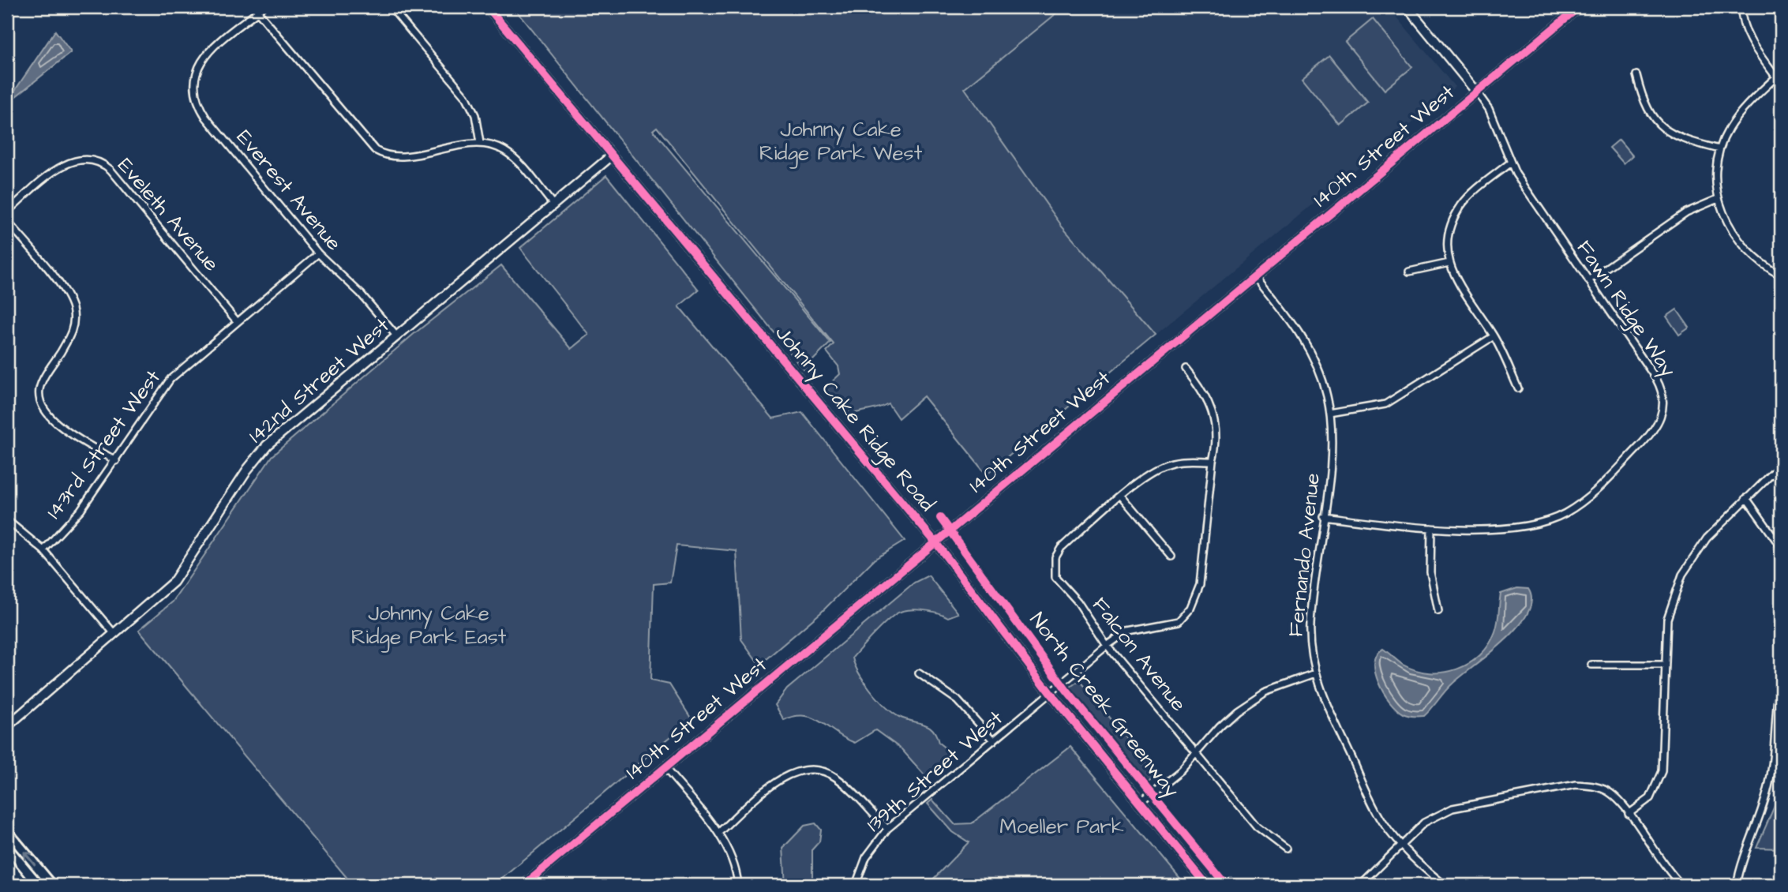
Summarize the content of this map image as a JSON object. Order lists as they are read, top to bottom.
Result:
{
  "streets": {
    "street": [
      "140th Street West",
      "Everest Avenue",
      "Eveleth Avenue",
      "Fawn Ridge Way",
      "142nd Street West",
      "Johnny Cake Ridge Road",
      "143rd Street West",
      "Fernando Avenue",
      "Falcon Avenue",
      "139th Street West"
    ],
    "cycle path": ["North Creek Greenway"]
  },
  "crossings": [
    ["140th Street West", "Fawn Ridge Way"],
    ["140th Street West", "Johnny Cake Ridge Road"],
    ["140th Street West", "Fernando Avenue"],
    ["Everest Avenue", "142nd Street West"],
    ["Everest Avenue", "143rd Street West"],
    ["Eveleth Avenue", "143rd Street West"],
    ["Fawn Ridge Way", "Fernando Avenue"],
    ["142nd Street West", "Johnny Cake Ridge Road"],
    ["Johnny Cake Ridge Road", "139th Street West"],
    ["Falcon Avenue", "139th Street West"]
  ],
  "parks": ["Johnny Cake Ridge Park West", "Johnny Cake Ridge Park East", "Moeller Park"]
}
